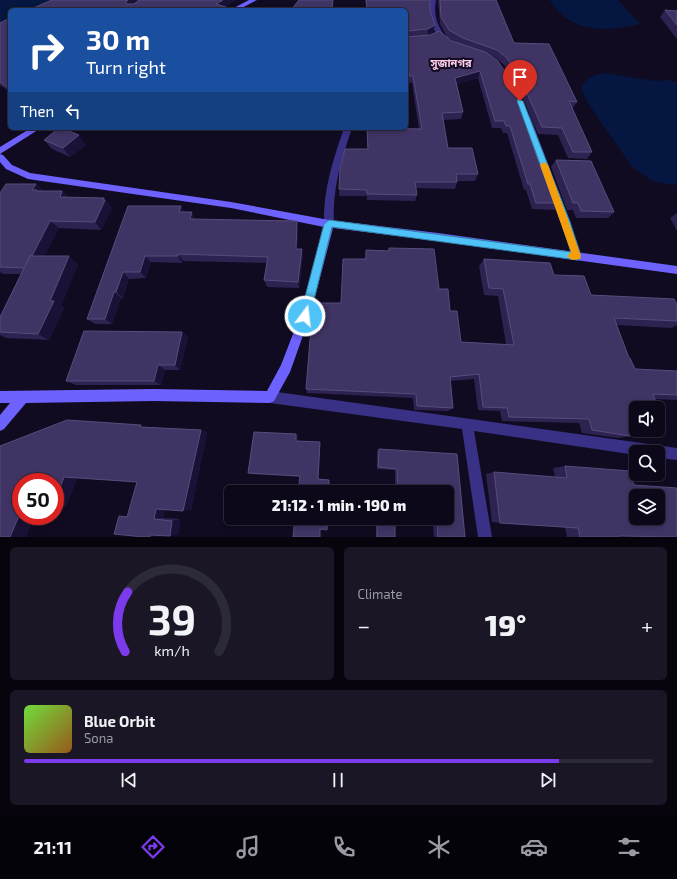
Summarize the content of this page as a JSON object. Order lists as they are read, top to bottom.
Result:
{
  "districts": ["সুজানগর"],
  "page": {
    "turn": ["30 m", "Turn right"],
    "then": "Then",
    "limit": "50",
    "trip": "21:12 · 1 min · 190 m",
    "tile": "Climate",
    "heat": ["−", "19°", "+"],
    "song": ["Blue Orbit", "Sona"],
    "tabs": "21:11",
    "gauge": ["39", "km/h"]
  }
}
